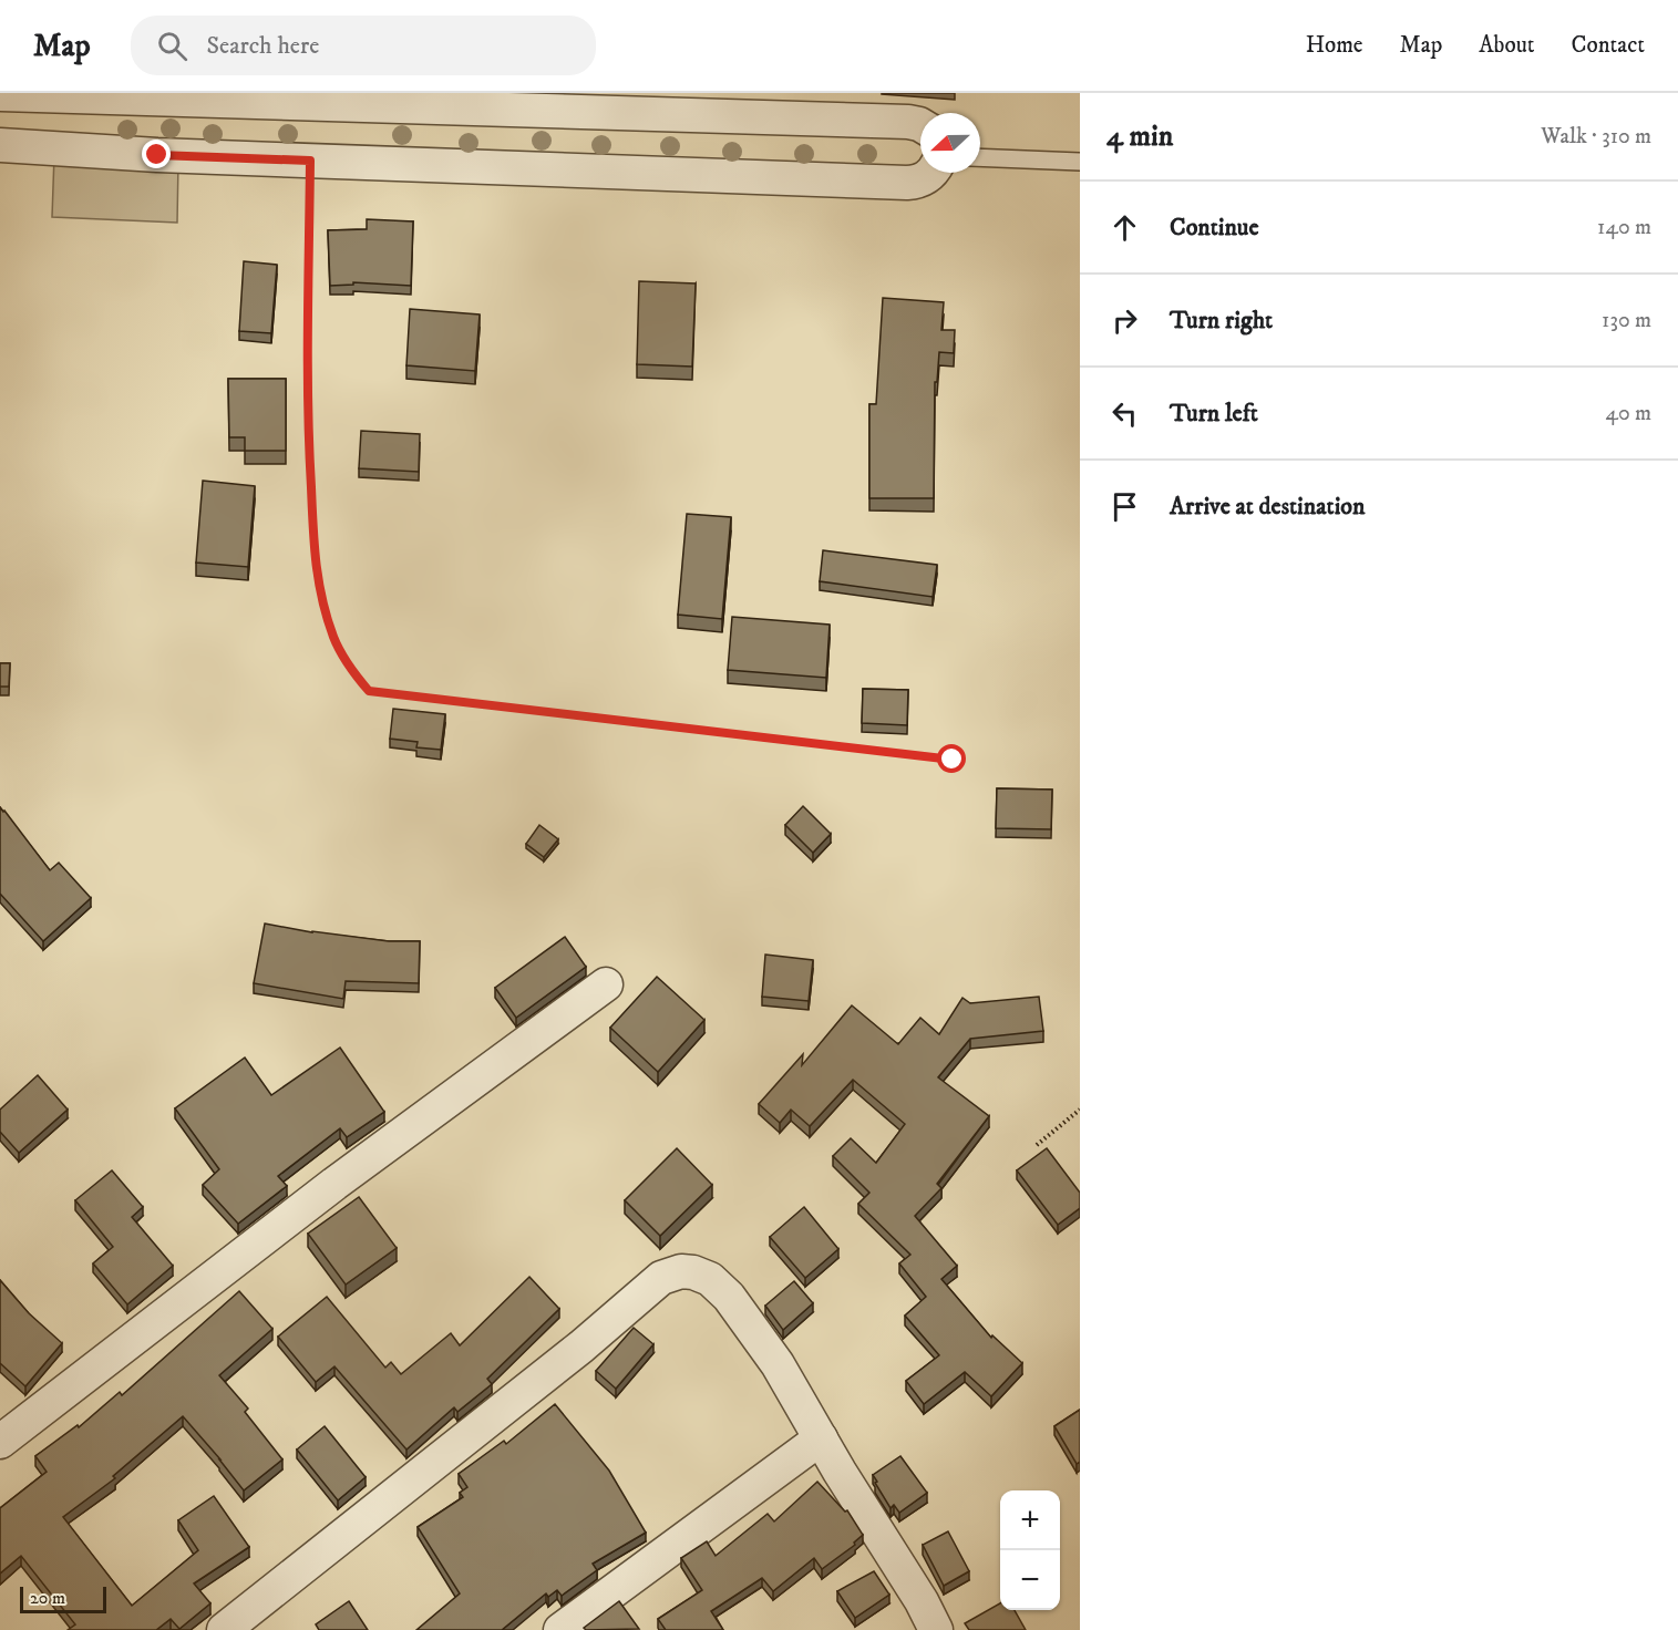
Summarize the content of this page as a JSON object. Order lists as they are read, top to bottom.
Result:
{
  "scale_bar": "20 m",
  "north": "left",
  "page": {
    "header": "Map",
    "search": "Search here",
    "nav": [
      "Home",
      "Map",
      "About",
      "Contact"
    ],
    "heading": ["4 min", "Walk · 310 m"],
    "list": [
      ["Continue", "140 m"],
      ["Turn right", "130 m"],
      ["Turn left", "40 m"],
      "Arrive at destination"
    ],
    "map_buttons": ["+", "−"],
    "scale": "20 m"
  }
}
